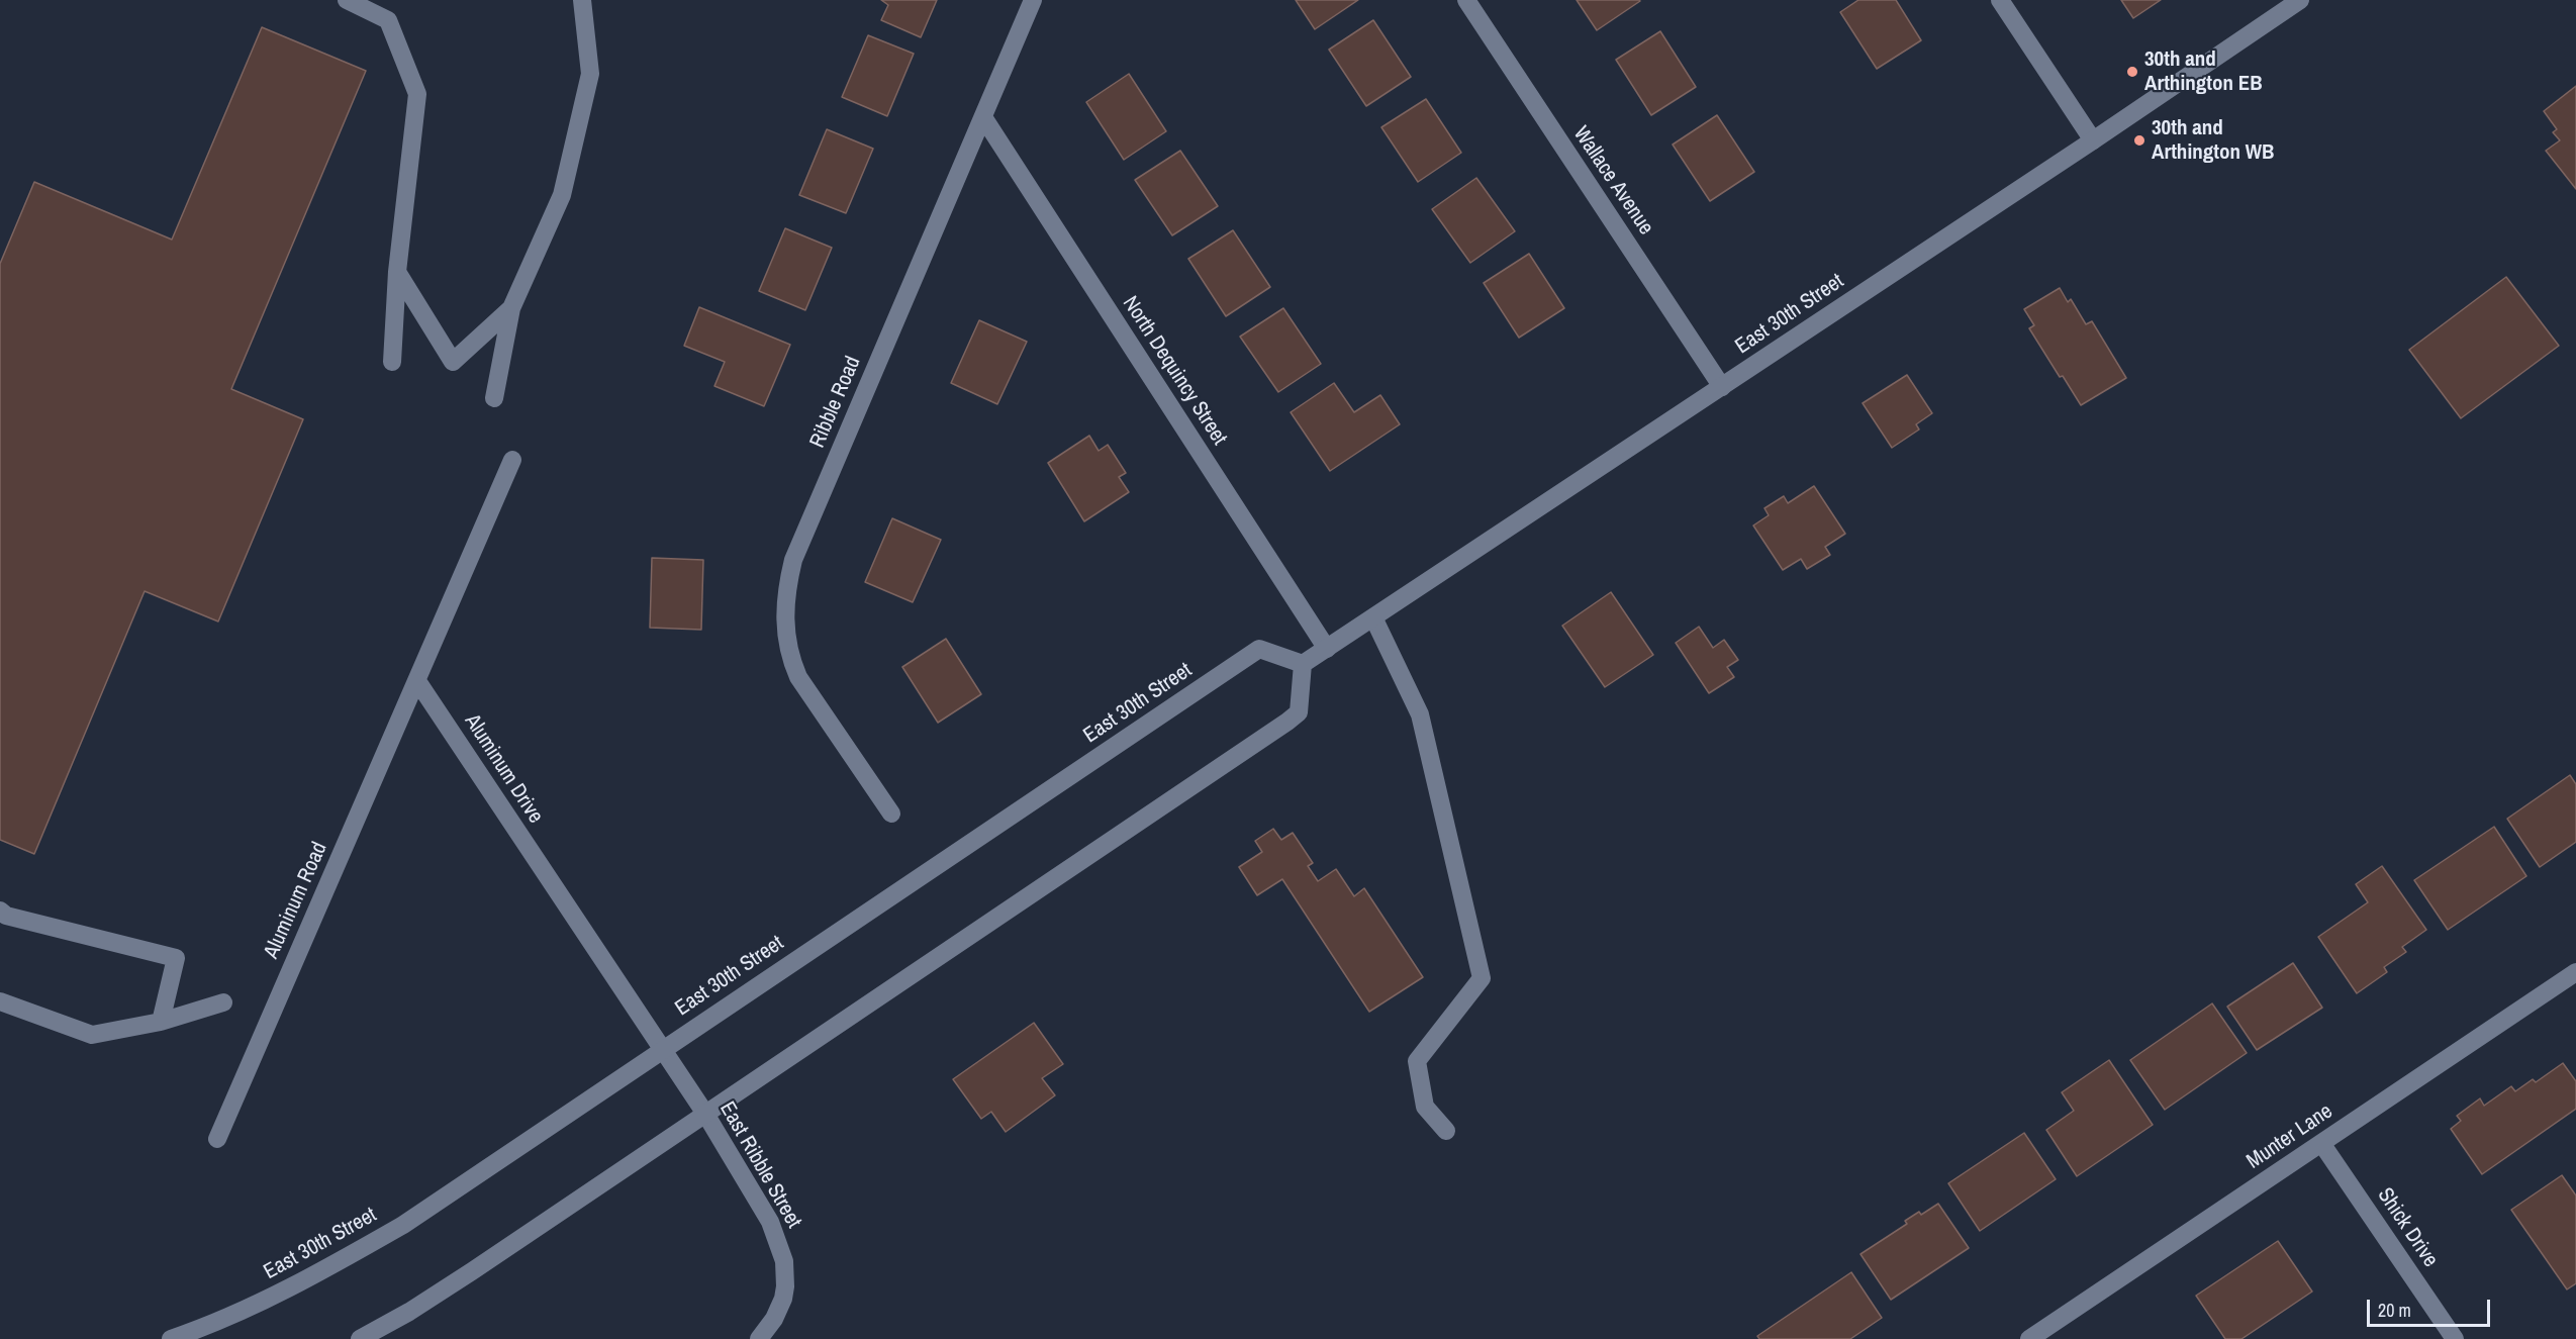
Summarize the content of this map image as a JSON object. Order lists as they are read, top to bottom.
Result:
{
  "streets": {
    "street": [
      "Wallace Avenue",
      "East 30th Street",
      "North Dequincy Street",
      "Ribble Road",
      "Aluminum Drive",
      "Aluminum Road",
      "Munter Lane",
      "East Ribble Street",
      "Shick Drive"
    ]
  },
  "crossings": [
    ["Wallace Avenue", "East 30th Street"],
    ["East 30th Street", "North Dequincy Street"],
    ["East 30th Street", "Aluminum Drive"],
    ["North Dequincy Street", "Ribble Road"],
    ["Aluminum Drive", "Aluminum Road"],
    ["Aluminum Drive", "East Ribble Street"],
    ["Munter Lane", "Shick Drive"]
  ],
  "places": ["30th and Arthington EB", "30th and Arthington WB"],
  "scale_bar": "20 m"
}
